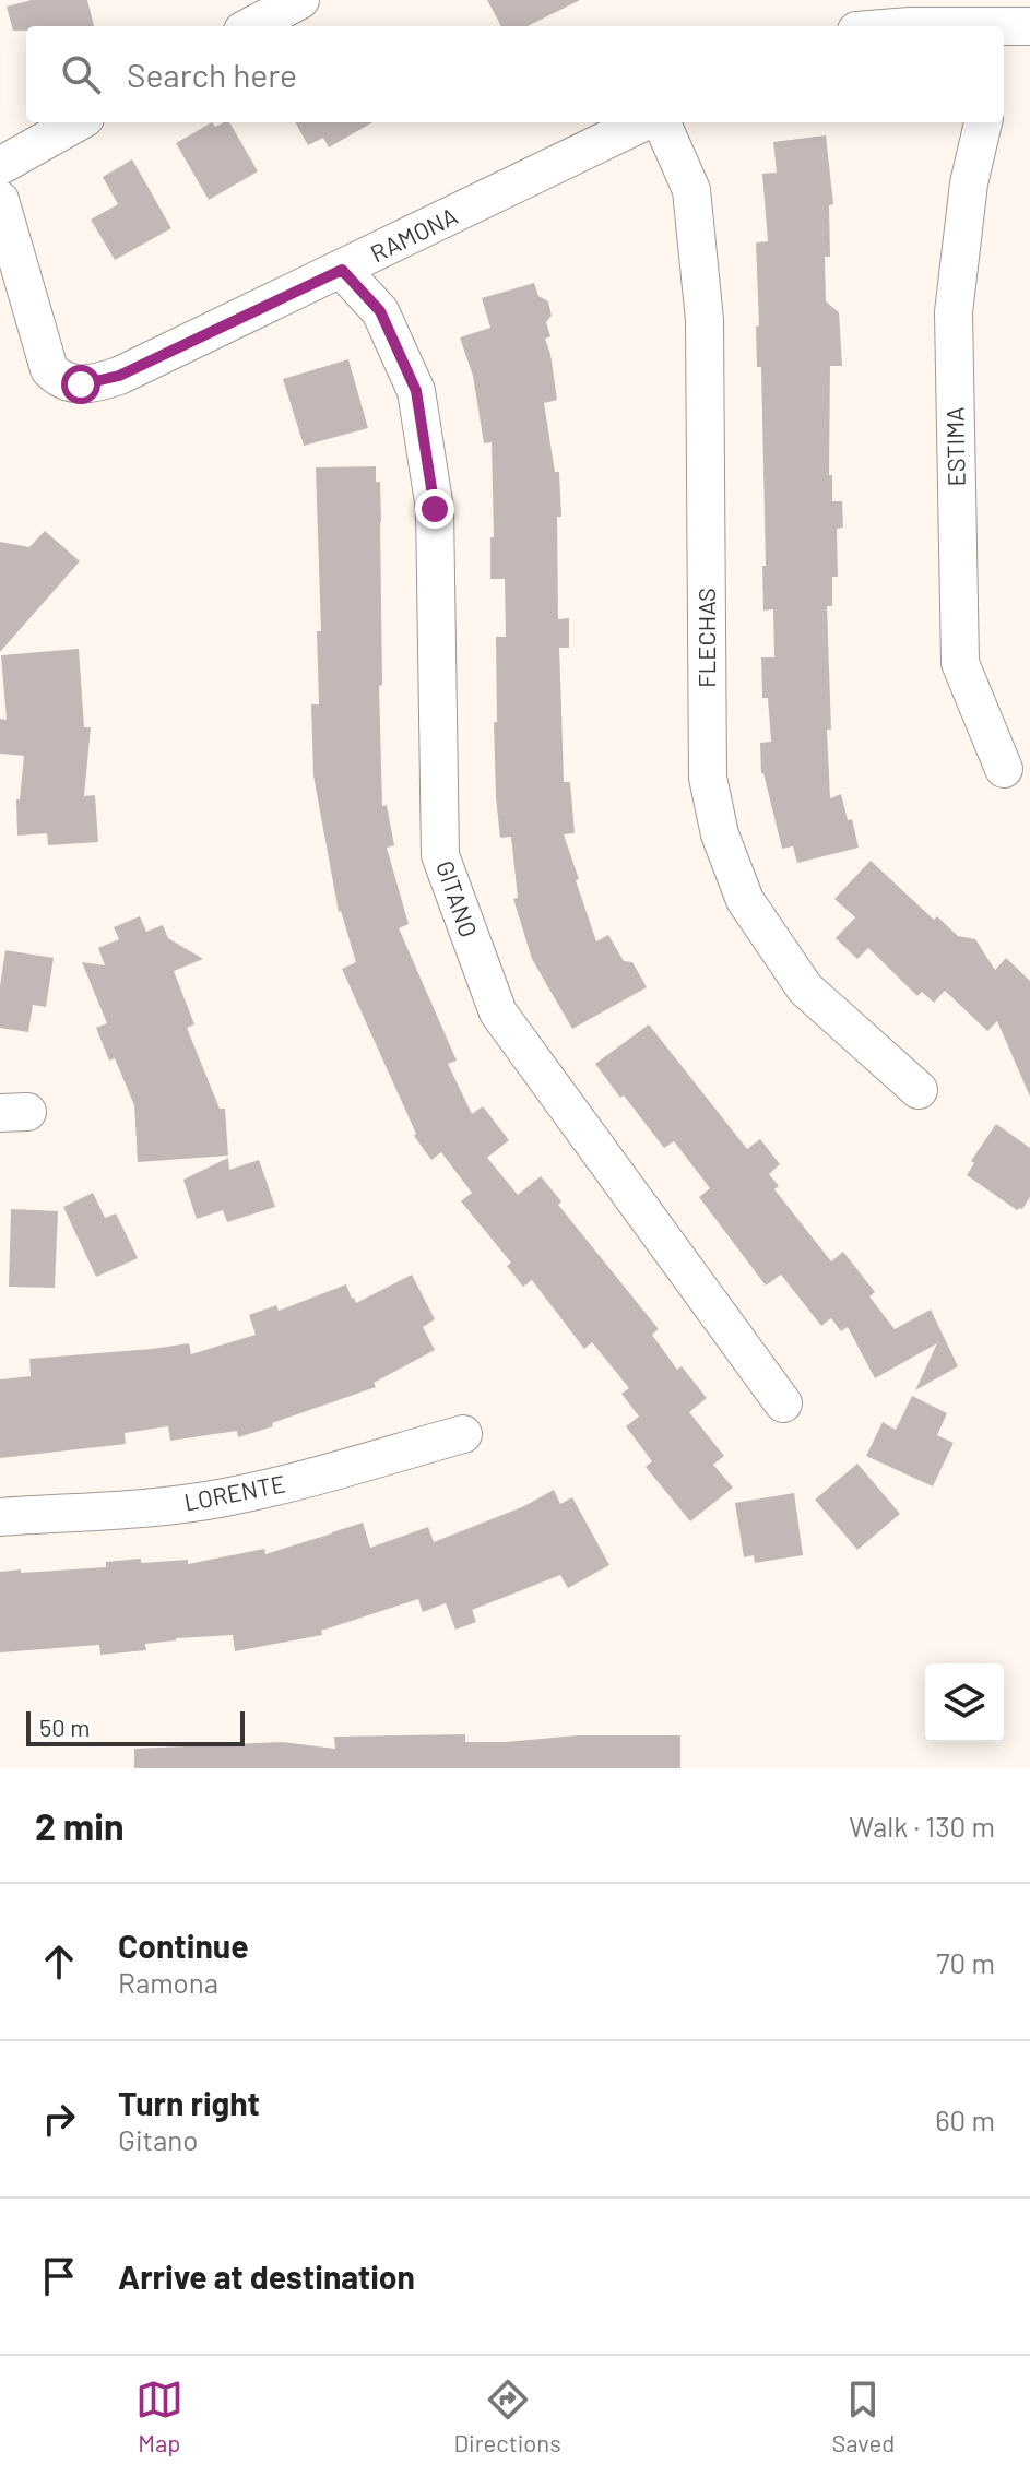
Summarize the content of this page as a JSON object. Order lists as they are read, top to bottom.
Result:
{
  "streets": {
    "street": [
      "RAMONA",
      "ESTIMA",
      "FLECHAS",
      "GITANO",
      "LORENTE"
    ]
  },
  "crossings": [
    ["RAMONA", "GITANO"]
  ],
  "scale_bar": "50 m",
  "page": {
    "search": "Search here",
    "scale": "50 m",
    "heading": ["2 min", "Walk · 130 m"],
    "list": [
      ["Continue", "Ramona", "70 m"],
      ["Turn right", "Gitano", "60 m"],
      "Arrive at destination"
    ],
    "nav": ["Map", "Directions", "Saved"]
  }
}
